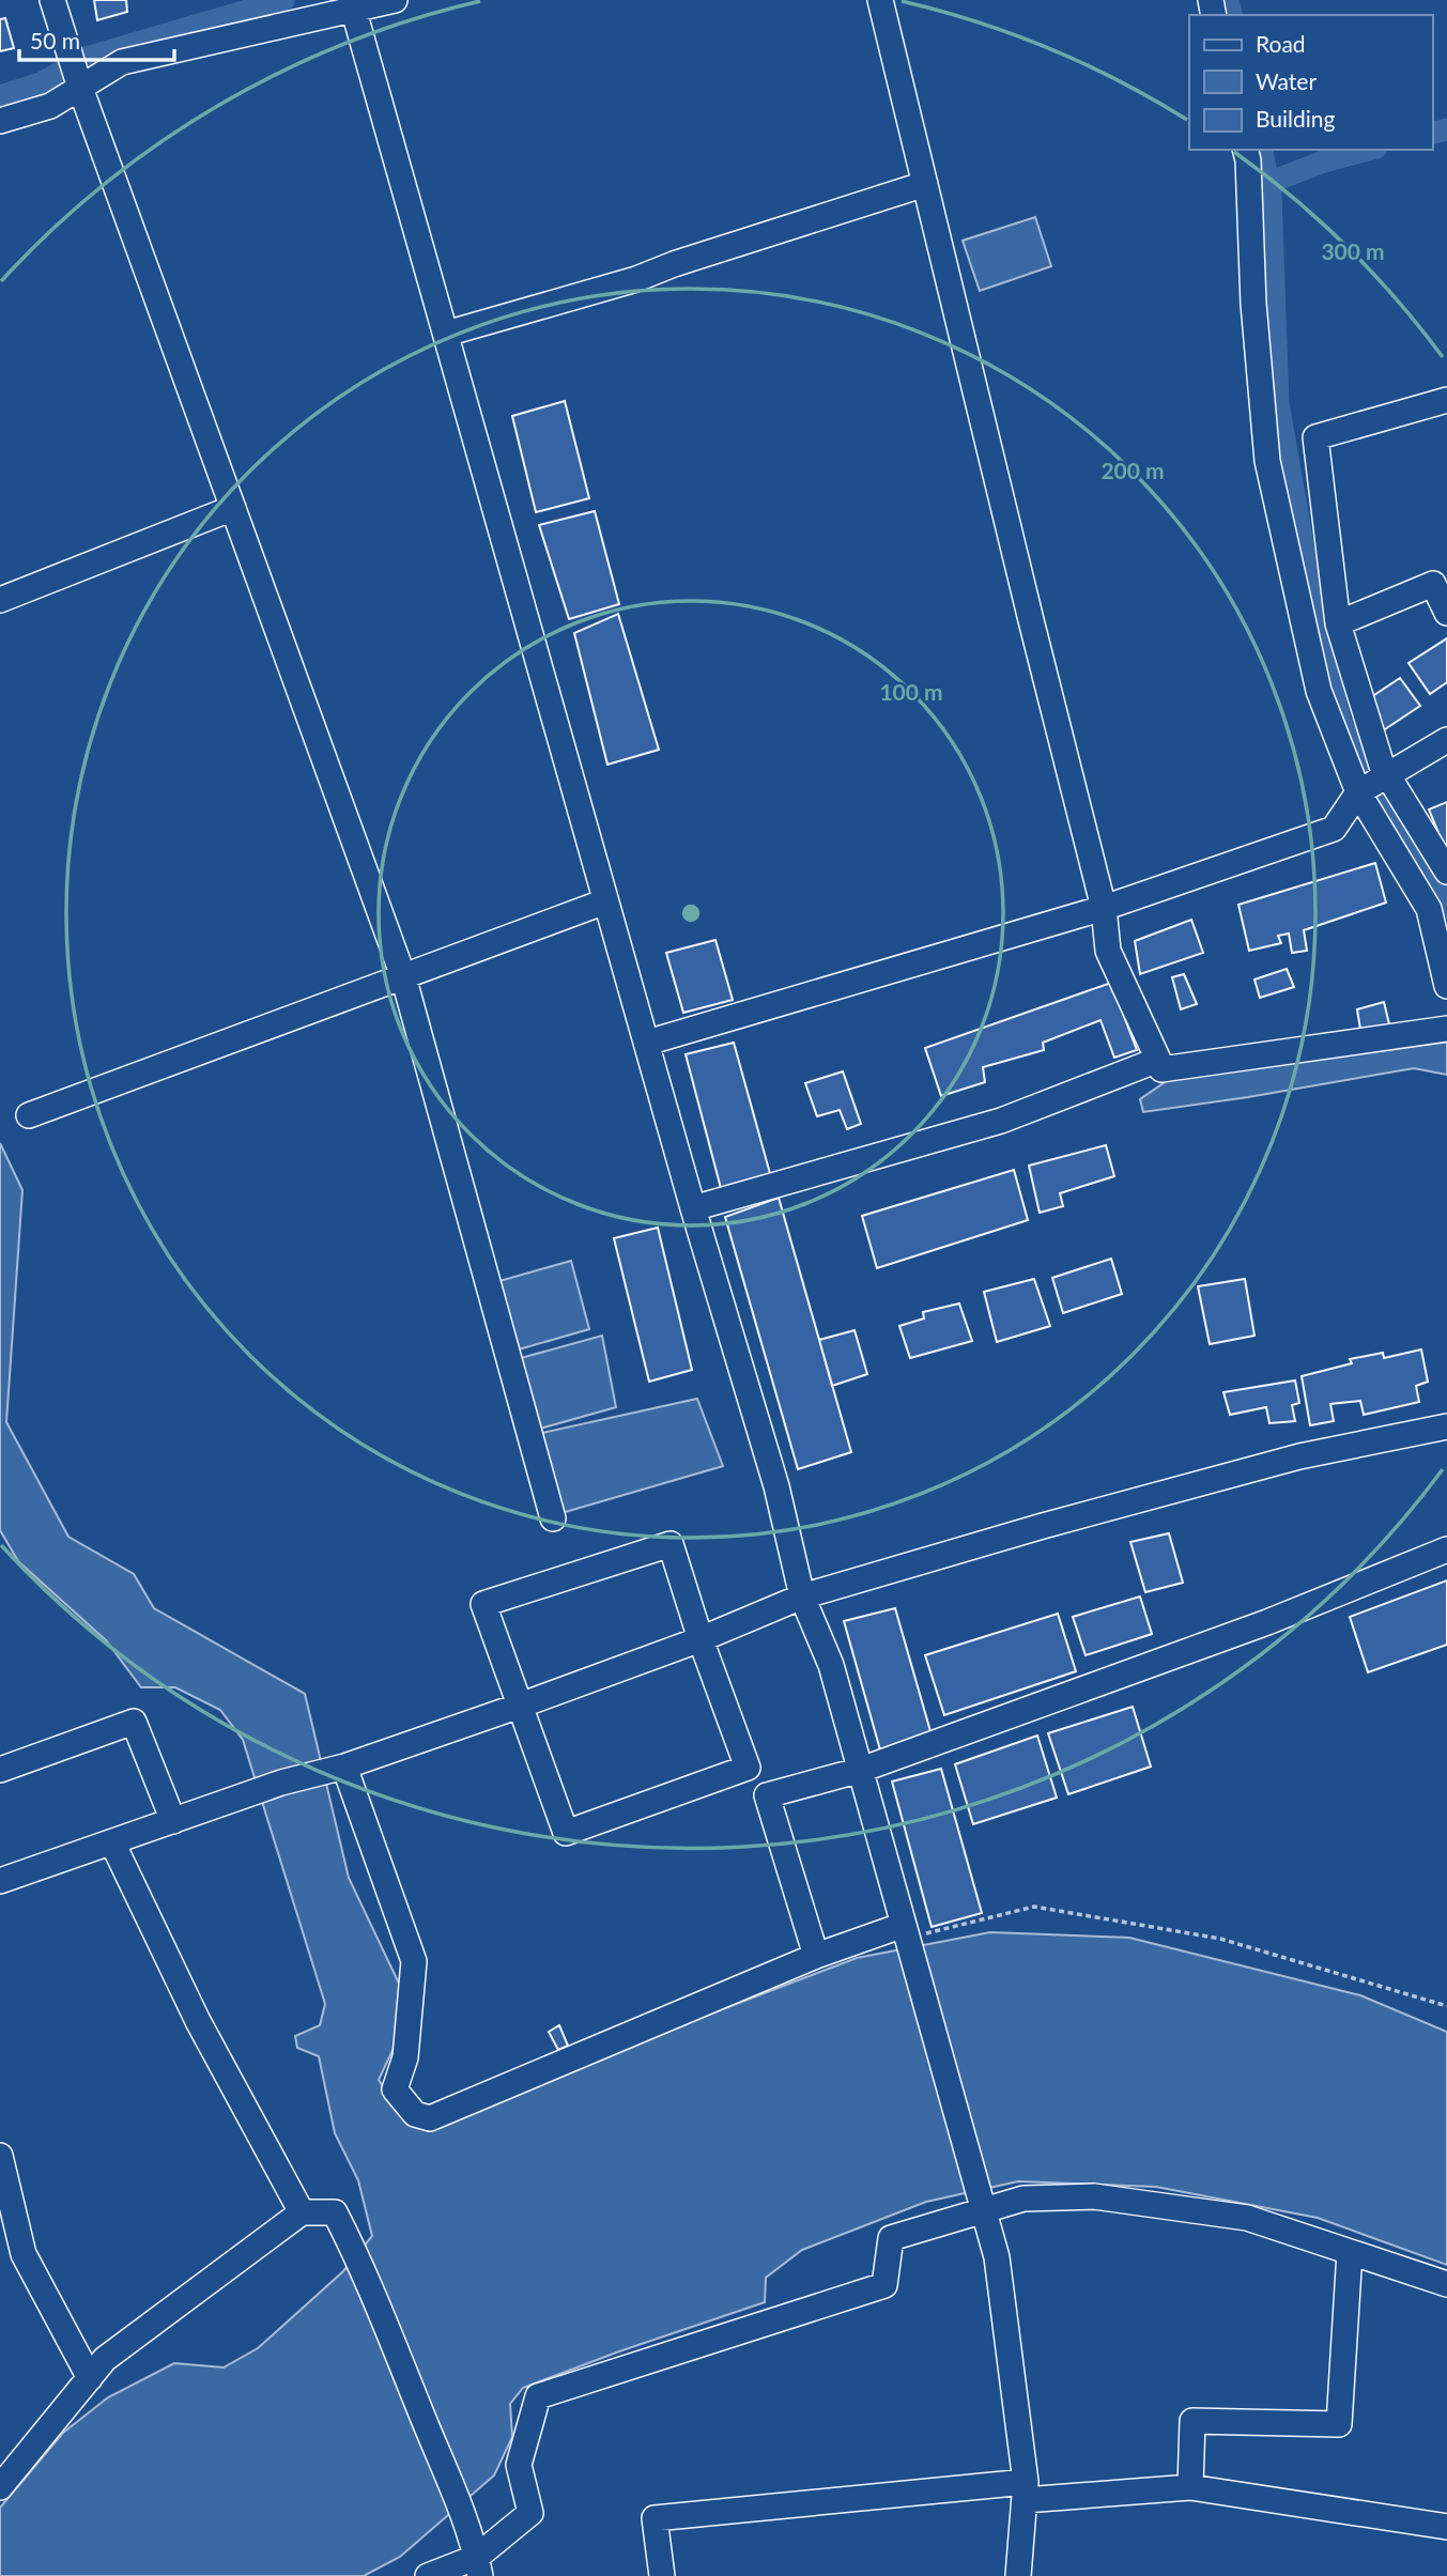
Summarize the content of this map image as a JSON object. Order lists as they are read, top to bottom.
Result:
{
  "legend": ["Road", "Water", "Building"],
  "scale_bar": "50 m",
  "rings": ["300 m", "200 m", "100 m"]
}
